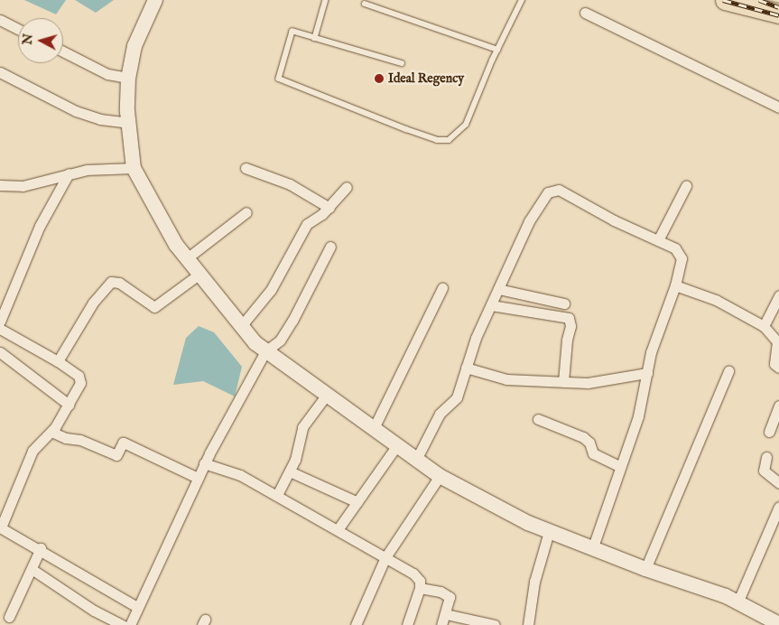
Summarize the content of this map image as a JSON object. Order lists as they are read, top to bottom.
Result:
{
  "places": ["Ideal Regency"],
  "north": "left"
}
